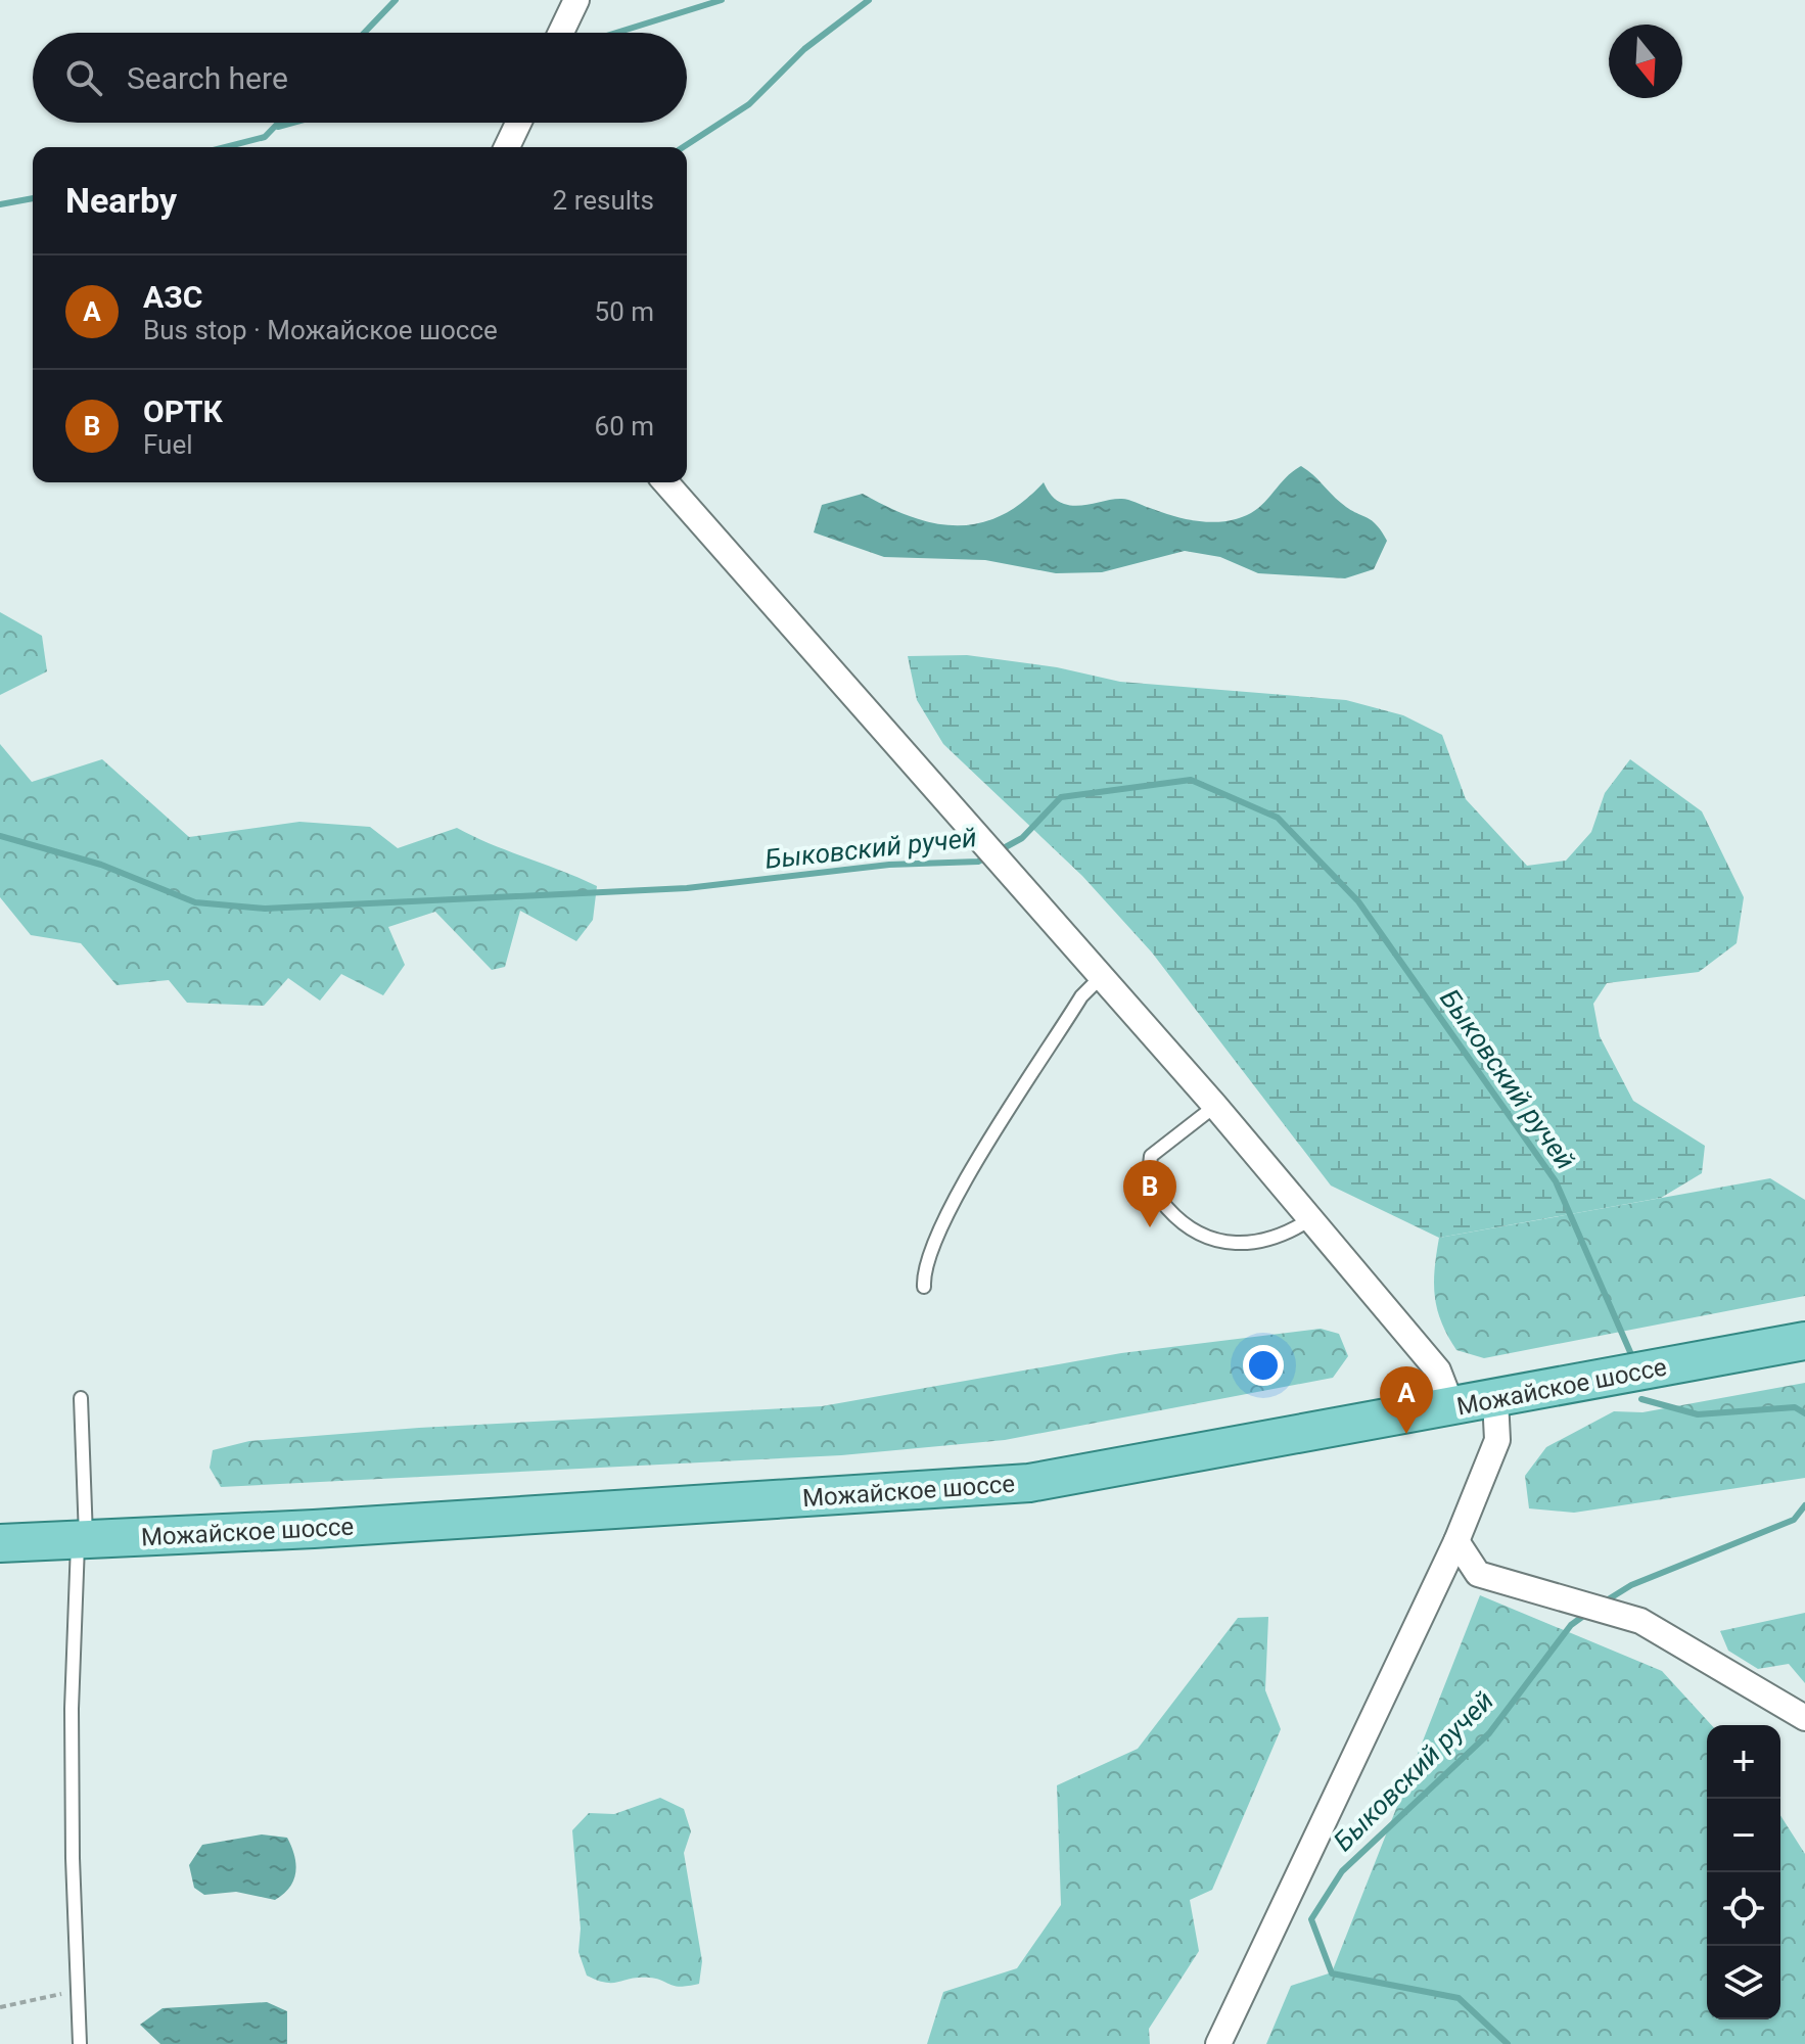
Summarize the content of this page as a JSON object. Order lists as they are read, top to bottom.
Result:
{
  "streets": {
    "main road": ["Можайское шоссе"]
  },
  "water": ["Быковский ручей"],
  "north": "bottom",
  "page": {
    "search": "Search here",
    "heading": ["Nearby", "2 results"],
    "list": [
      {
        "mark": "A",
        "name": "АЗС",
        "note": "Bus stop · Можайское шоссе",
        "value": "50 m"
      },
      {
        "mark": "B",
        "name": "ОРТК",
        "note": "Fuel",
        "value": "60 m"
      }
    ],
    "pins": ["B", "A"],
    "map_buttons": ["+", "−"]
  }
}
